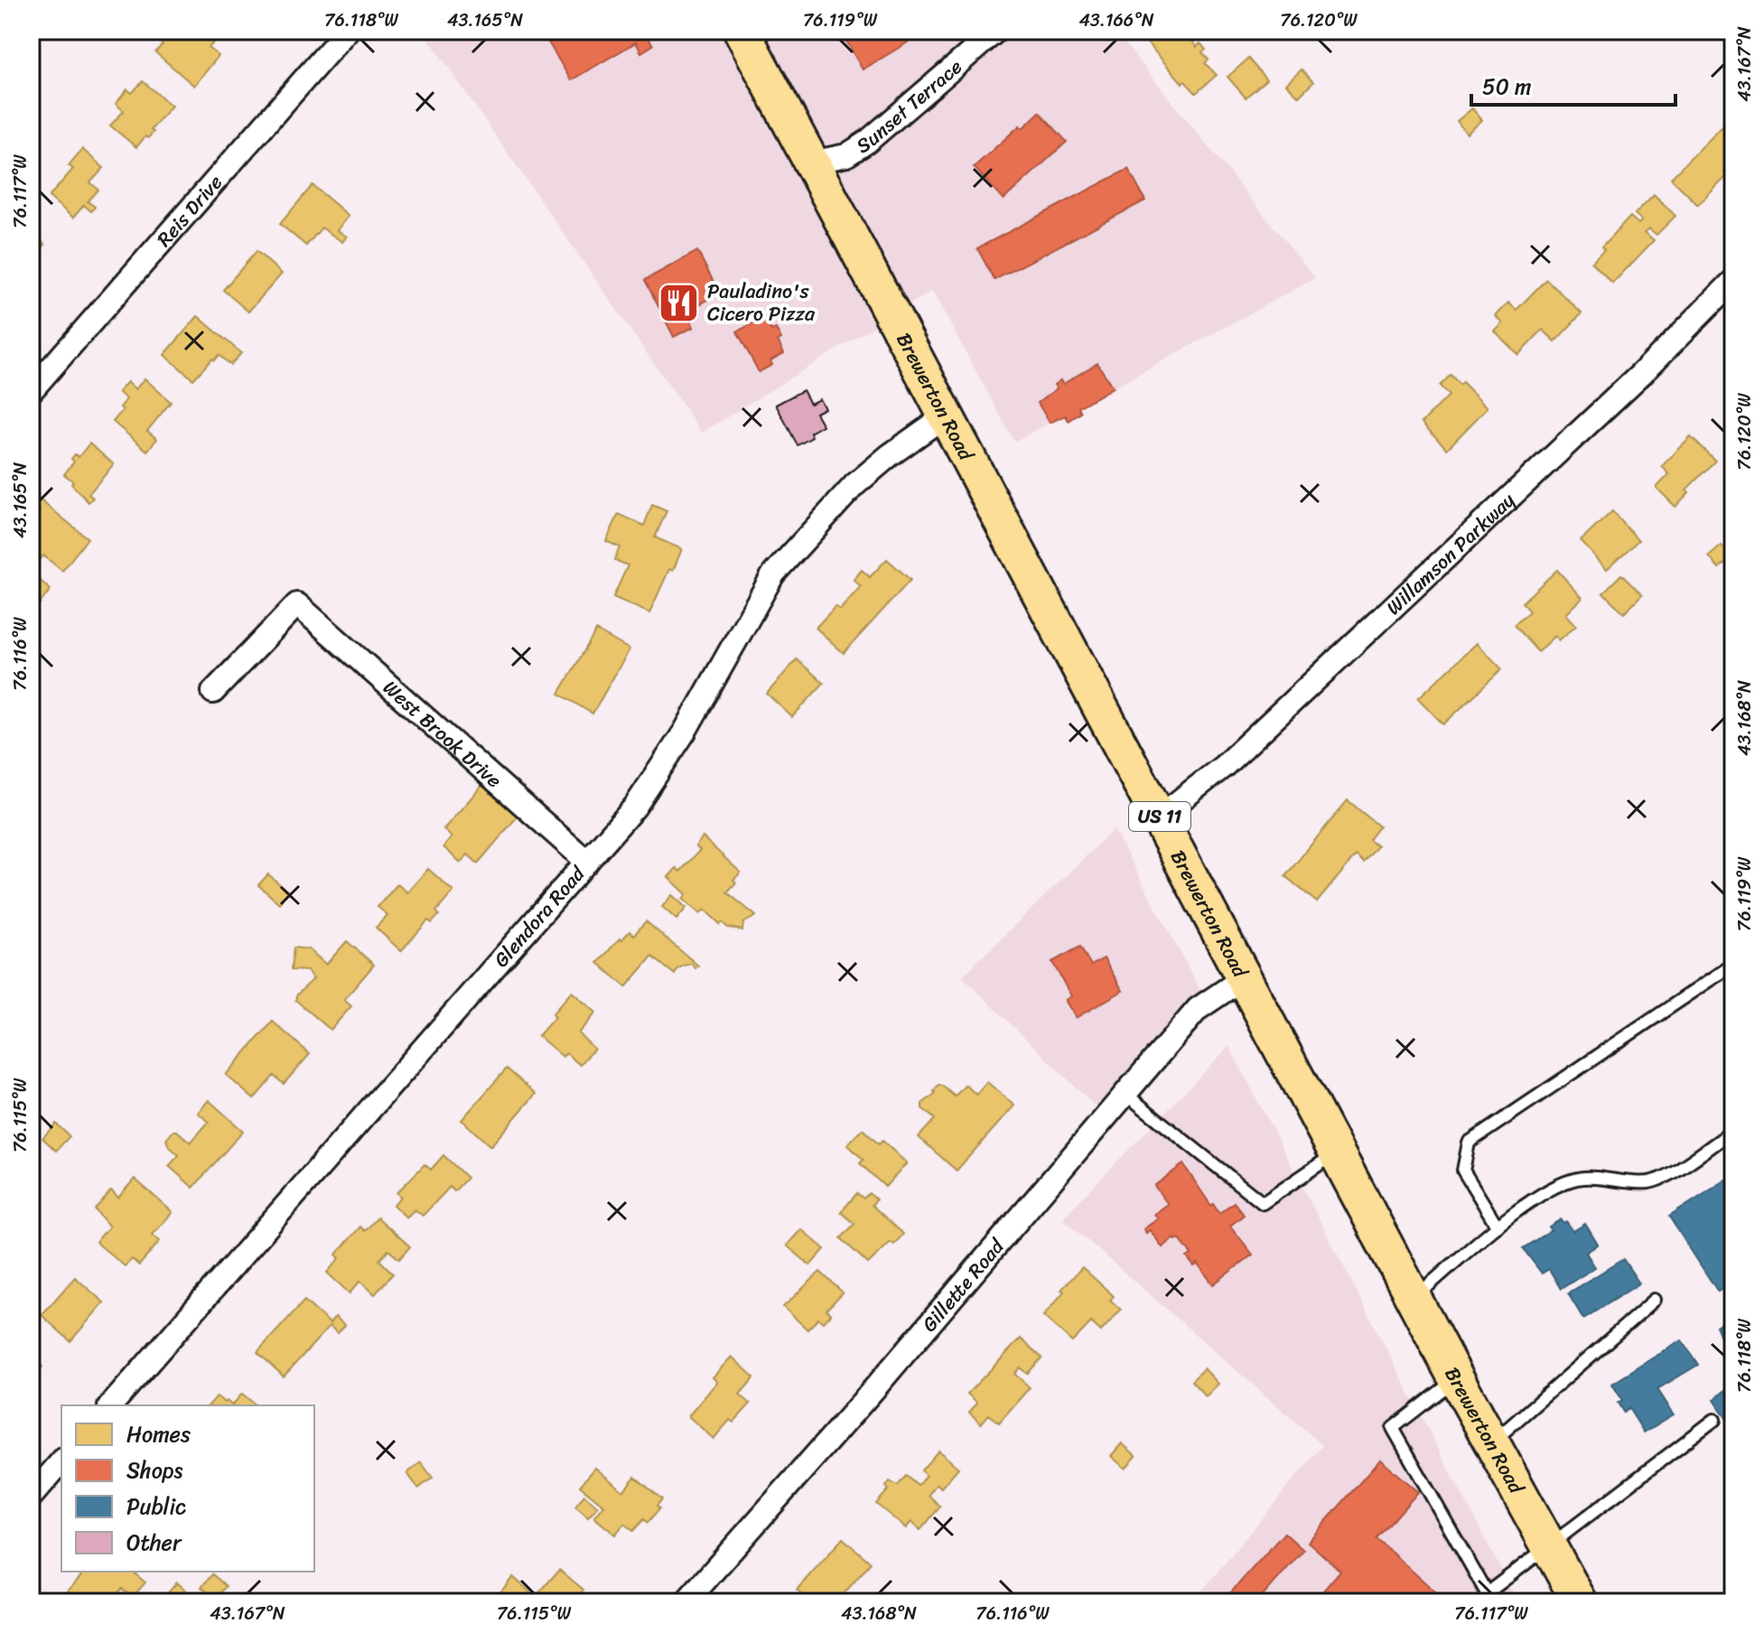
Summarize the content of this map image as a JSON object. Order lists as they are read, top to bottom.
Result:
{
  "streets": {
    "main road": ["Brewerton Road", "US 11"],
    "street": [
      "Sunset Terrace",
      "Reis Drive",
      "Willamson Parkway",
      "West Brook Drive",
      "Glendora Road",
      "Gillette Road"
    ]
  },
  "crossings": [
    ["Sunset Terrace", "Brewerton Road"],
    ["Brewerton Road", "Willamson Parkway"],
    ["Brewerton Road", "Glendora Road"],
    ["Brewerton Road", "Gillette Road"],
    ["West Brook Drive", "Glendora Road"]
  ],
  "places": {
    "restaurant": ["Pauladino's Cicero Pizza"]
  },
  "legend": [
    "Homes",
    "Shops",
    "Public",
    "Other"
  ],
  "scale_bar": "50 m",
  "coordinates": [
    "76.118°W",
    "43.165°N",
    "76.119°W",
    "43.166°N",
    "76.120°W",
    "43.167°N",
    "76.117°W",
    "76.116°W",
    "43.168°N",
    "76.115°W"
  ]
}
